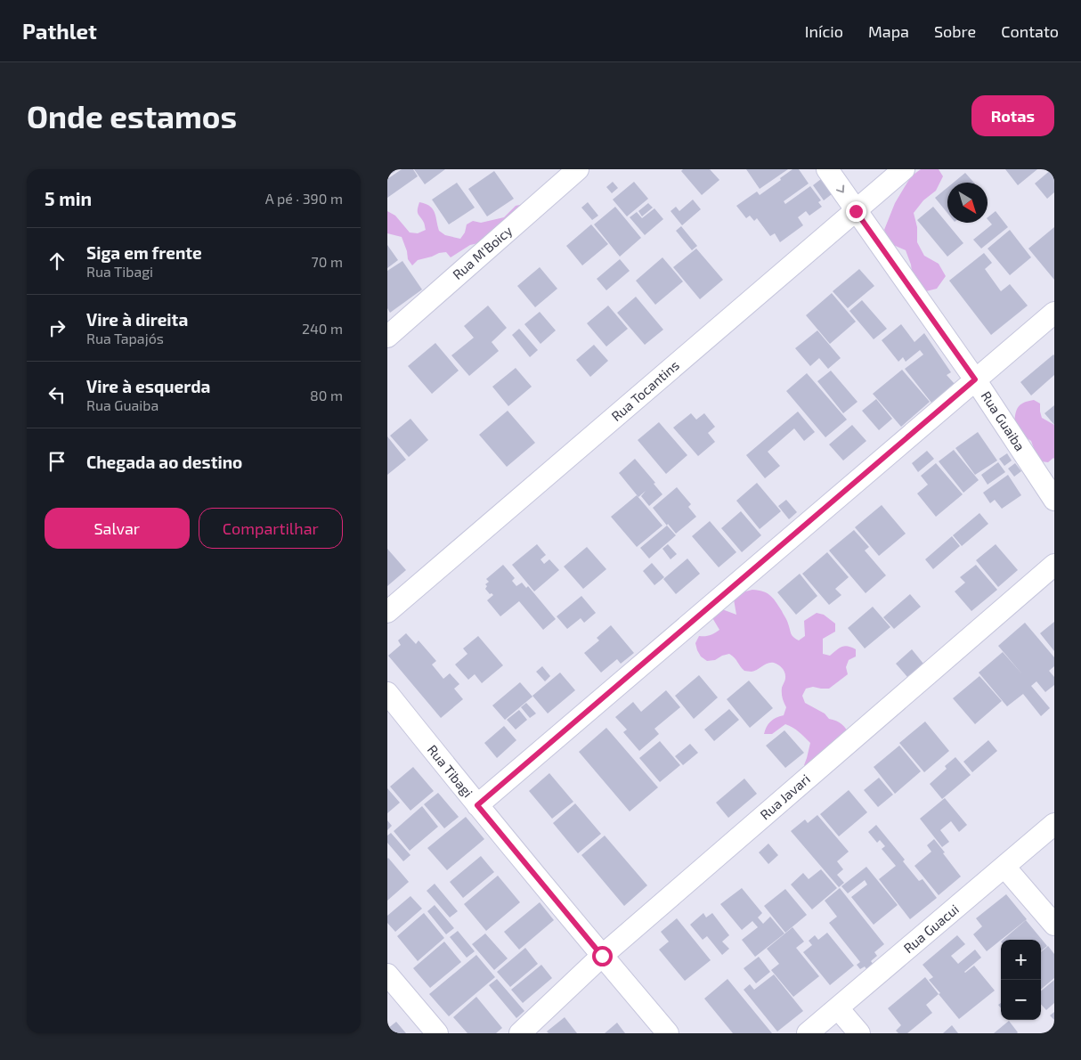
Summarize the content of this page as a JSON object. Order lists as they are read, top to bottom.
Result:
{
  "streets": {
    "street": [
      "Rua M'Boicy",
      "Rua Tocantins",
      "Rua Guaiba",
      "Rua Tibagi",
      "Rua Javari",
      "Rua Guacui"
    ]
  },
  "crossings": [
    ["Rua Tocantins", "Rua Guaiba"],
    ["Rua Tibagi", "Rua Javari"]
  ],
  "north": "bottom right",
  "page": {
    "header": "Pathlet",
    "nav": [
      "Início",
      "Mapa",
      "Sobre",
      "Contato"
    ],
    "buttons": [
      "Rotas",
      ["Salvar", "Compartilhar"]
    ],
    "title": "Onde estamos",
    "heading": ["5 min", "A pé · 390 m"],
    "list": [
      ["Siga em frente", "Rua Tibagi", "70 m"],
      ["Vire à direita", "Rua Tapajós", "240 m"],
      ["Vire à esquerda", "Rua Guaiba", "80 m"],
      "Chegada ao destino"
    ],
    "map_buttons": ["+", "−"]
  }
}
